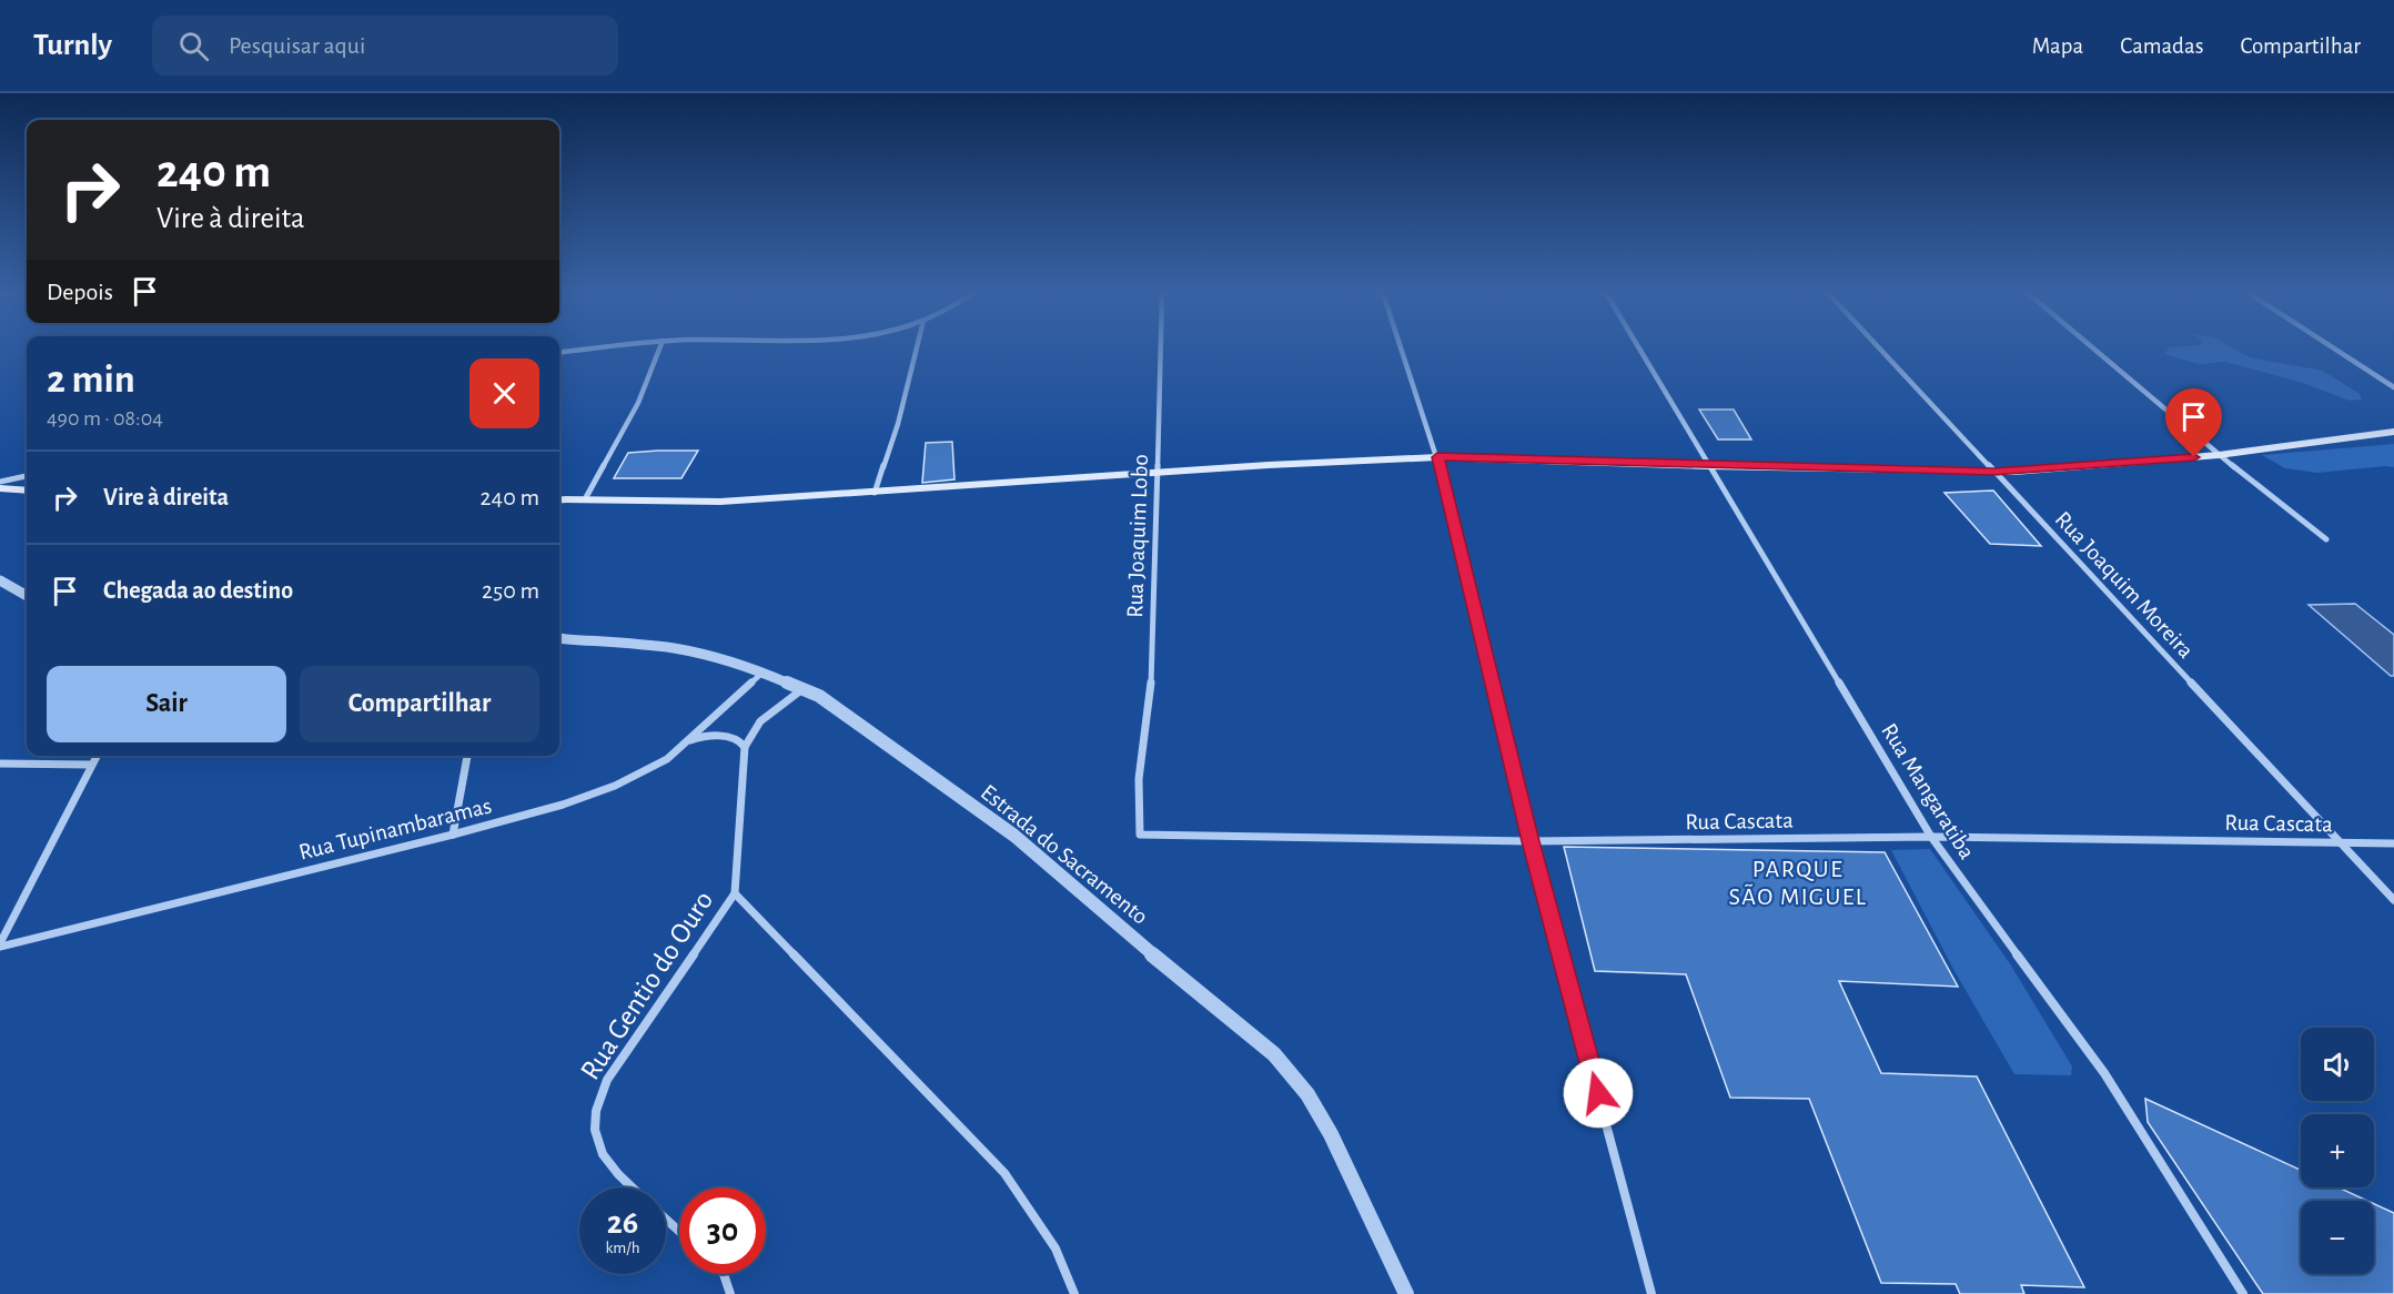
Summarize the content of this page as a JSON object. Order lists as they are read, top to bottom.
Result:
{
  "streets": {
    "street": [
      "Rua Joaquim Lobo",
      "Rua Joaquim Moreira",
      "Rua Mangaratiba",
      "Rua Cascata",
      "Rua Tupinambaramas",
      "Estrada do Sacramento",
      "Rua Gentio do Ouro"
    ]
  },
  "crossings": [
    ["Rua Joaquim Lobo", "Rua Cascata"],
    ["Rua Joaquim Moreira", "Rua Cascata"],
    ["Rua Mangaratiba", "Rua Cascata"],
    ["Rua Tupinambaramas", "Estrada do Sacramento"]
  ],
  "districts": ["PARQUE SÃO MIGUEL"],
  "page": {
    "header": "Turnly",
    "search": "Pesquisar aqui",
    "nav": ["Mapa", "Camadas", "Compartilhar"],
    "turn": ["240 m", "Vire à direita"],
    "then": "Depois",
    "heading": ["2 min", "490 m · 08:04"],
    "list": [
      {
        "name": "Vire à direita",
        "value": "240 m"
      },
      {
        "name": "Chegada ao destino",
        "value": "250 m"
      }
    ],
    "buttons": ["Sair", "Compartilhar"],
    "map_buttons": ["+", "−"],
    "speed": "26 km/h",
    "limit": "30"
  }
}
